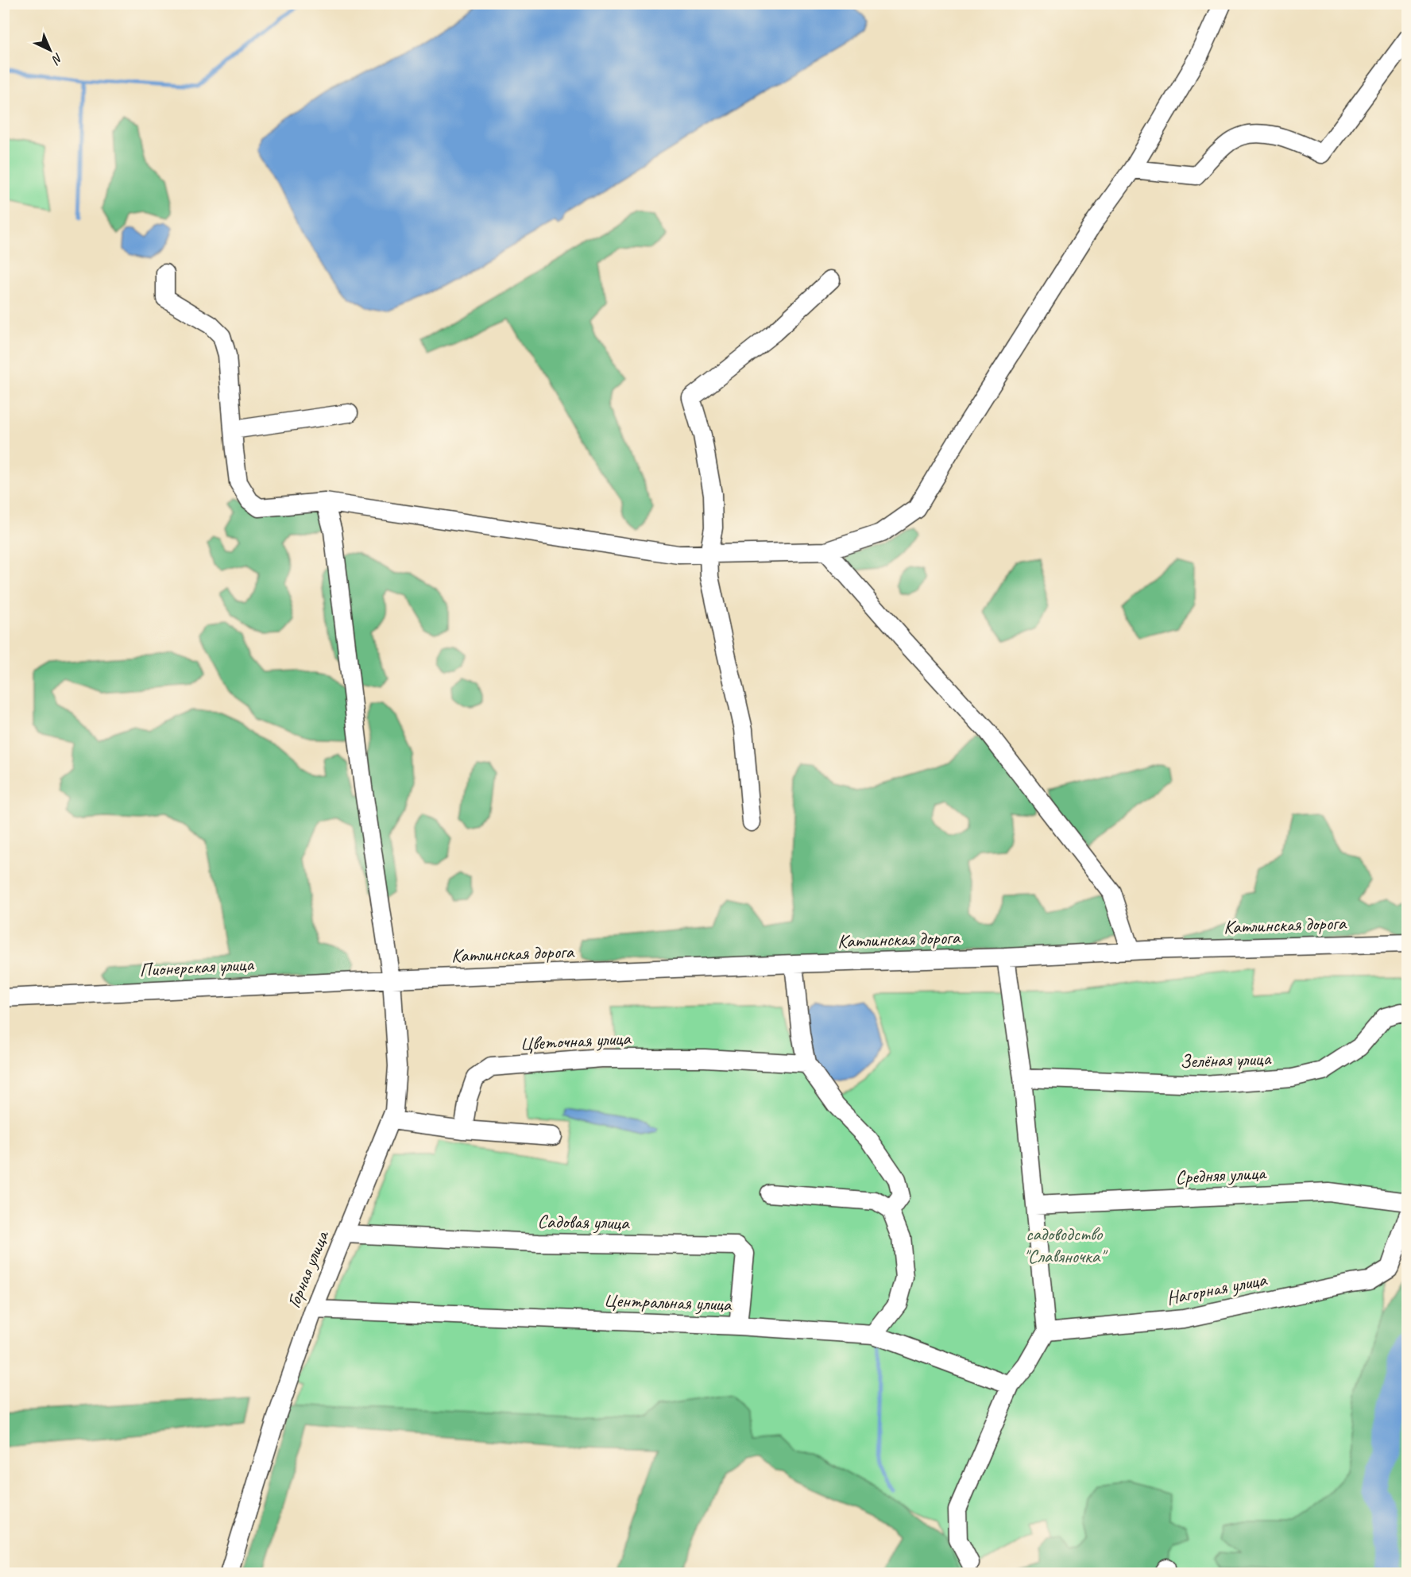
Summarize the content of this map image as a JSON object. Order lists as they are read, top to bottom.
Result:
{
  "streets": {
    "street": [
      "Катлинская дорога",
      "Пионерская улица",
      "Цветочная улица",
      "Зелёная улица",
      "Средняя улица",
      "Садовая улица",
      "Горная улица",
      "Нагорная улица",
      "Центральная улица"
    ]
  },
  "crossings": [
    ["Катлинская дорога", "Пионерская улица"],
    ["Катлинская дорога", "Горная улица"],
    ["Пионерская улица", "Горная улица"],
    ["Садовая улица", "Горная улица"],
    ["Садовая улица", "Центральная улица"],
    ["Горная улица", "Центральная улица"]
  ],
  "parks": ["садоводство \"Славяночка\""],
  "north": "bottom right"
}
